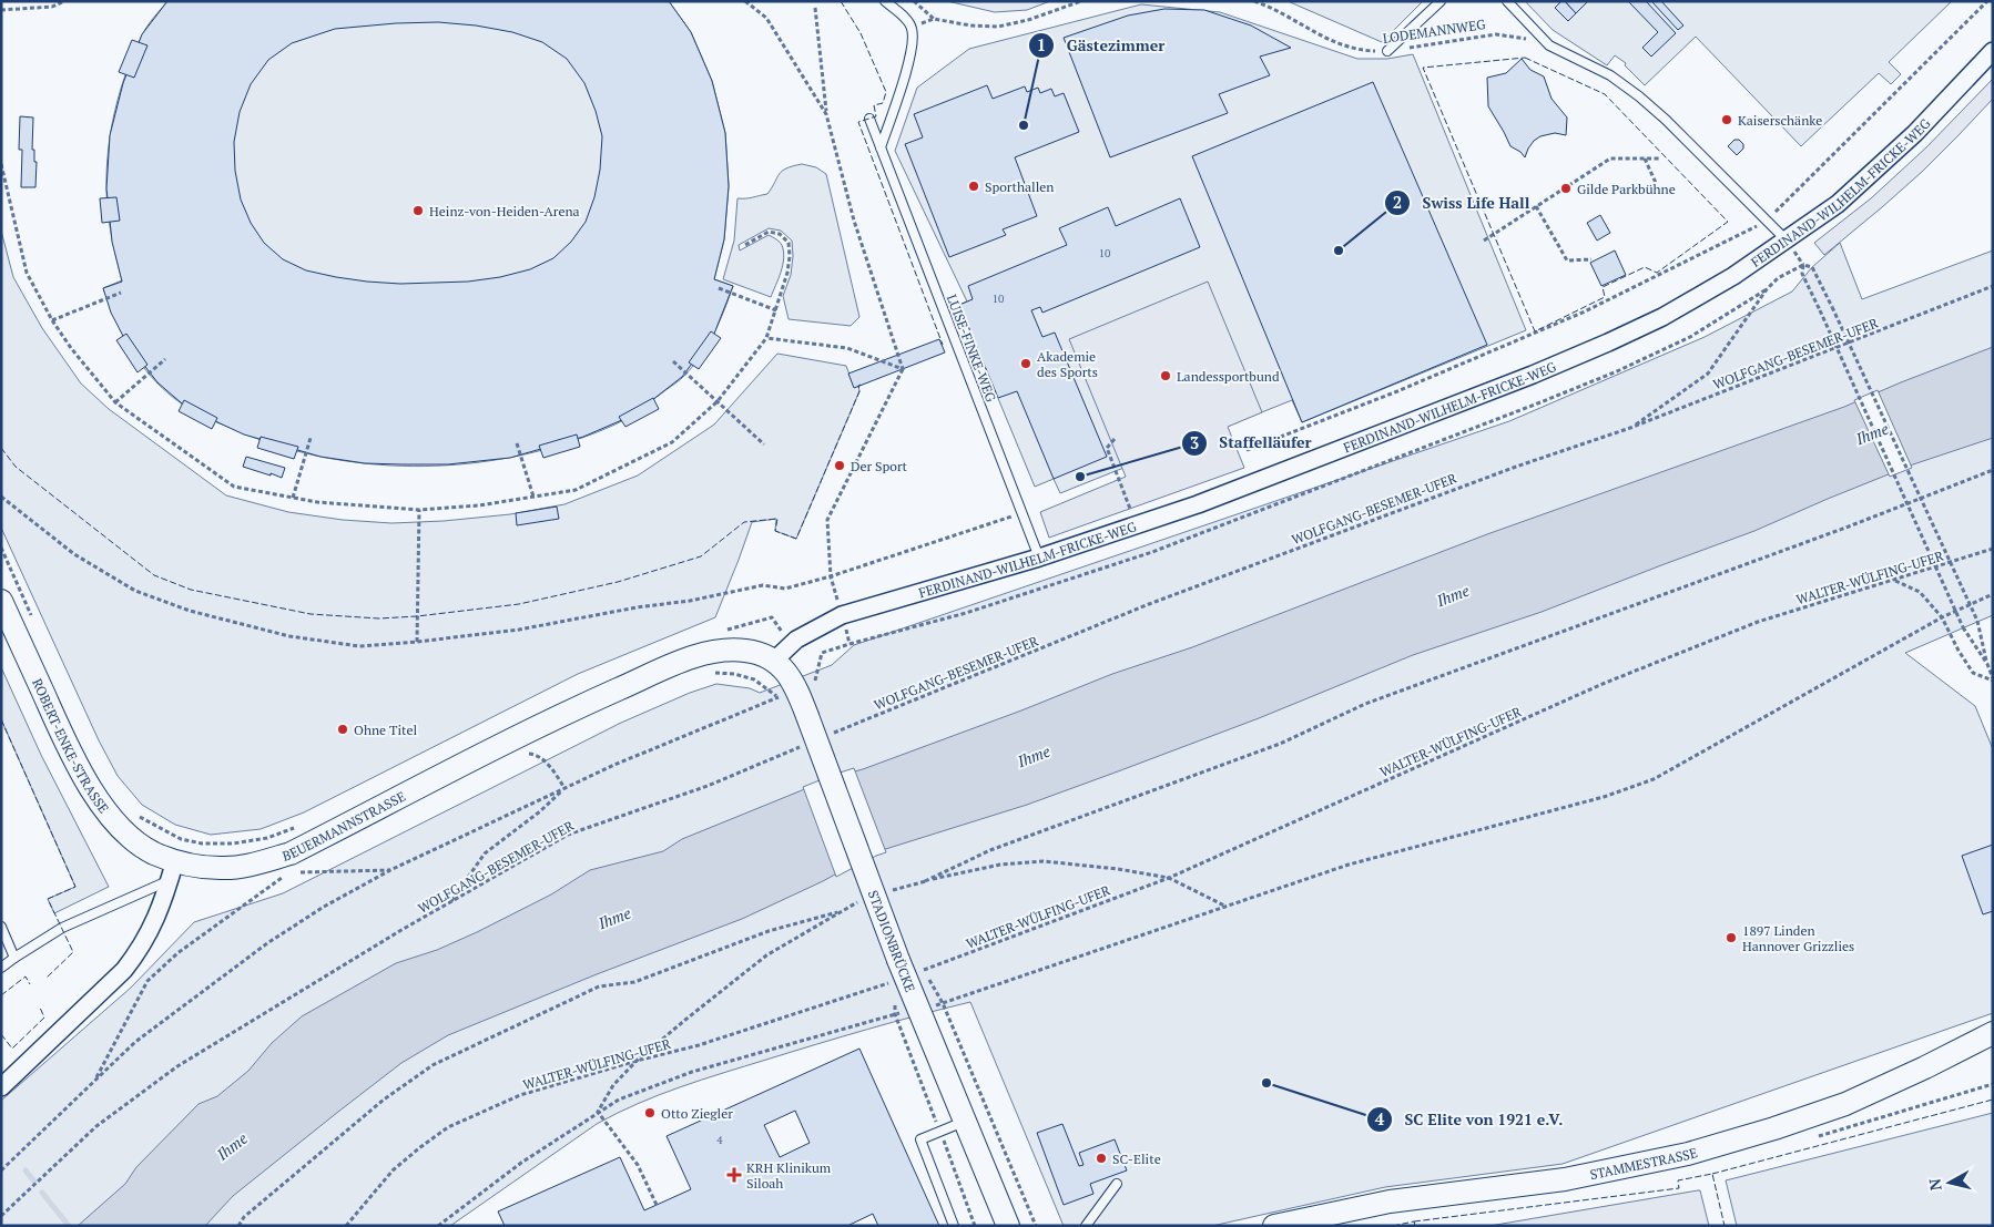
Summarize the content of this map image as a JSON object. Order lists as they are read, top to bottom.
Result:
{
  "streets": {
    "street": [
      "FERDINAND-WILHELM-FRICKE-WEG",
      "ROBERT-ENKE-STRASSE",
      "BEUERMANNSTRASSE",
      "STADIONBRÜCKE",
      "STAMMESTRASSE"
    ],
    "lane": ["LUISE-FINKE-WEG"],
    "path": ["LODEMANNWEG", "WOLFGANG-BESEMER-UFER", "WALTER-WÜLFING-UFER"]
  },
  "crossings": [
    ["FERDINAND-WILHELM-FRICKE-WEG", "LUISE-FINKE-WEG"],
    ["FERDINAND-WILHELM-FRICKE-WEG", "BEUERMANNSTRASSE"],
    ["FERDINAND-WILHELM-FRICKE-WEG", "STADIONBRÜCKE"],
    ["ROBERT-ENKE-STRASSE", "BEUERMANNSTRASSE"],
    ["BEUERMANNSTRASSE", "STADIONBRÜCKE"]
  ],
  "water": ["Ihme"],
  "places": {
    "other": [
      "Kaiserschänke",
      "Gästezimmer",
      "Sporthallen",
      "Gilde Parkbühne",
      "Heinz-von-Heiden-Arena",
      "Swiss Life Hall",
      "Akademie des Sports",
      "Landessportbund",
      "Der Sport",
      "Staffelläufer",
      "Ohne Titel",
      "1897 Linden Hannover Grizzlies",
      "SC Elite von 1921 e.V.",
      "Otto Ziegler",
      "SC-Elite"
    ],
    "health": ["KRH Klinikum Siloah"]
  },
  "house_numbers": ["10", "10", "4"],
  "north": "left"
}
